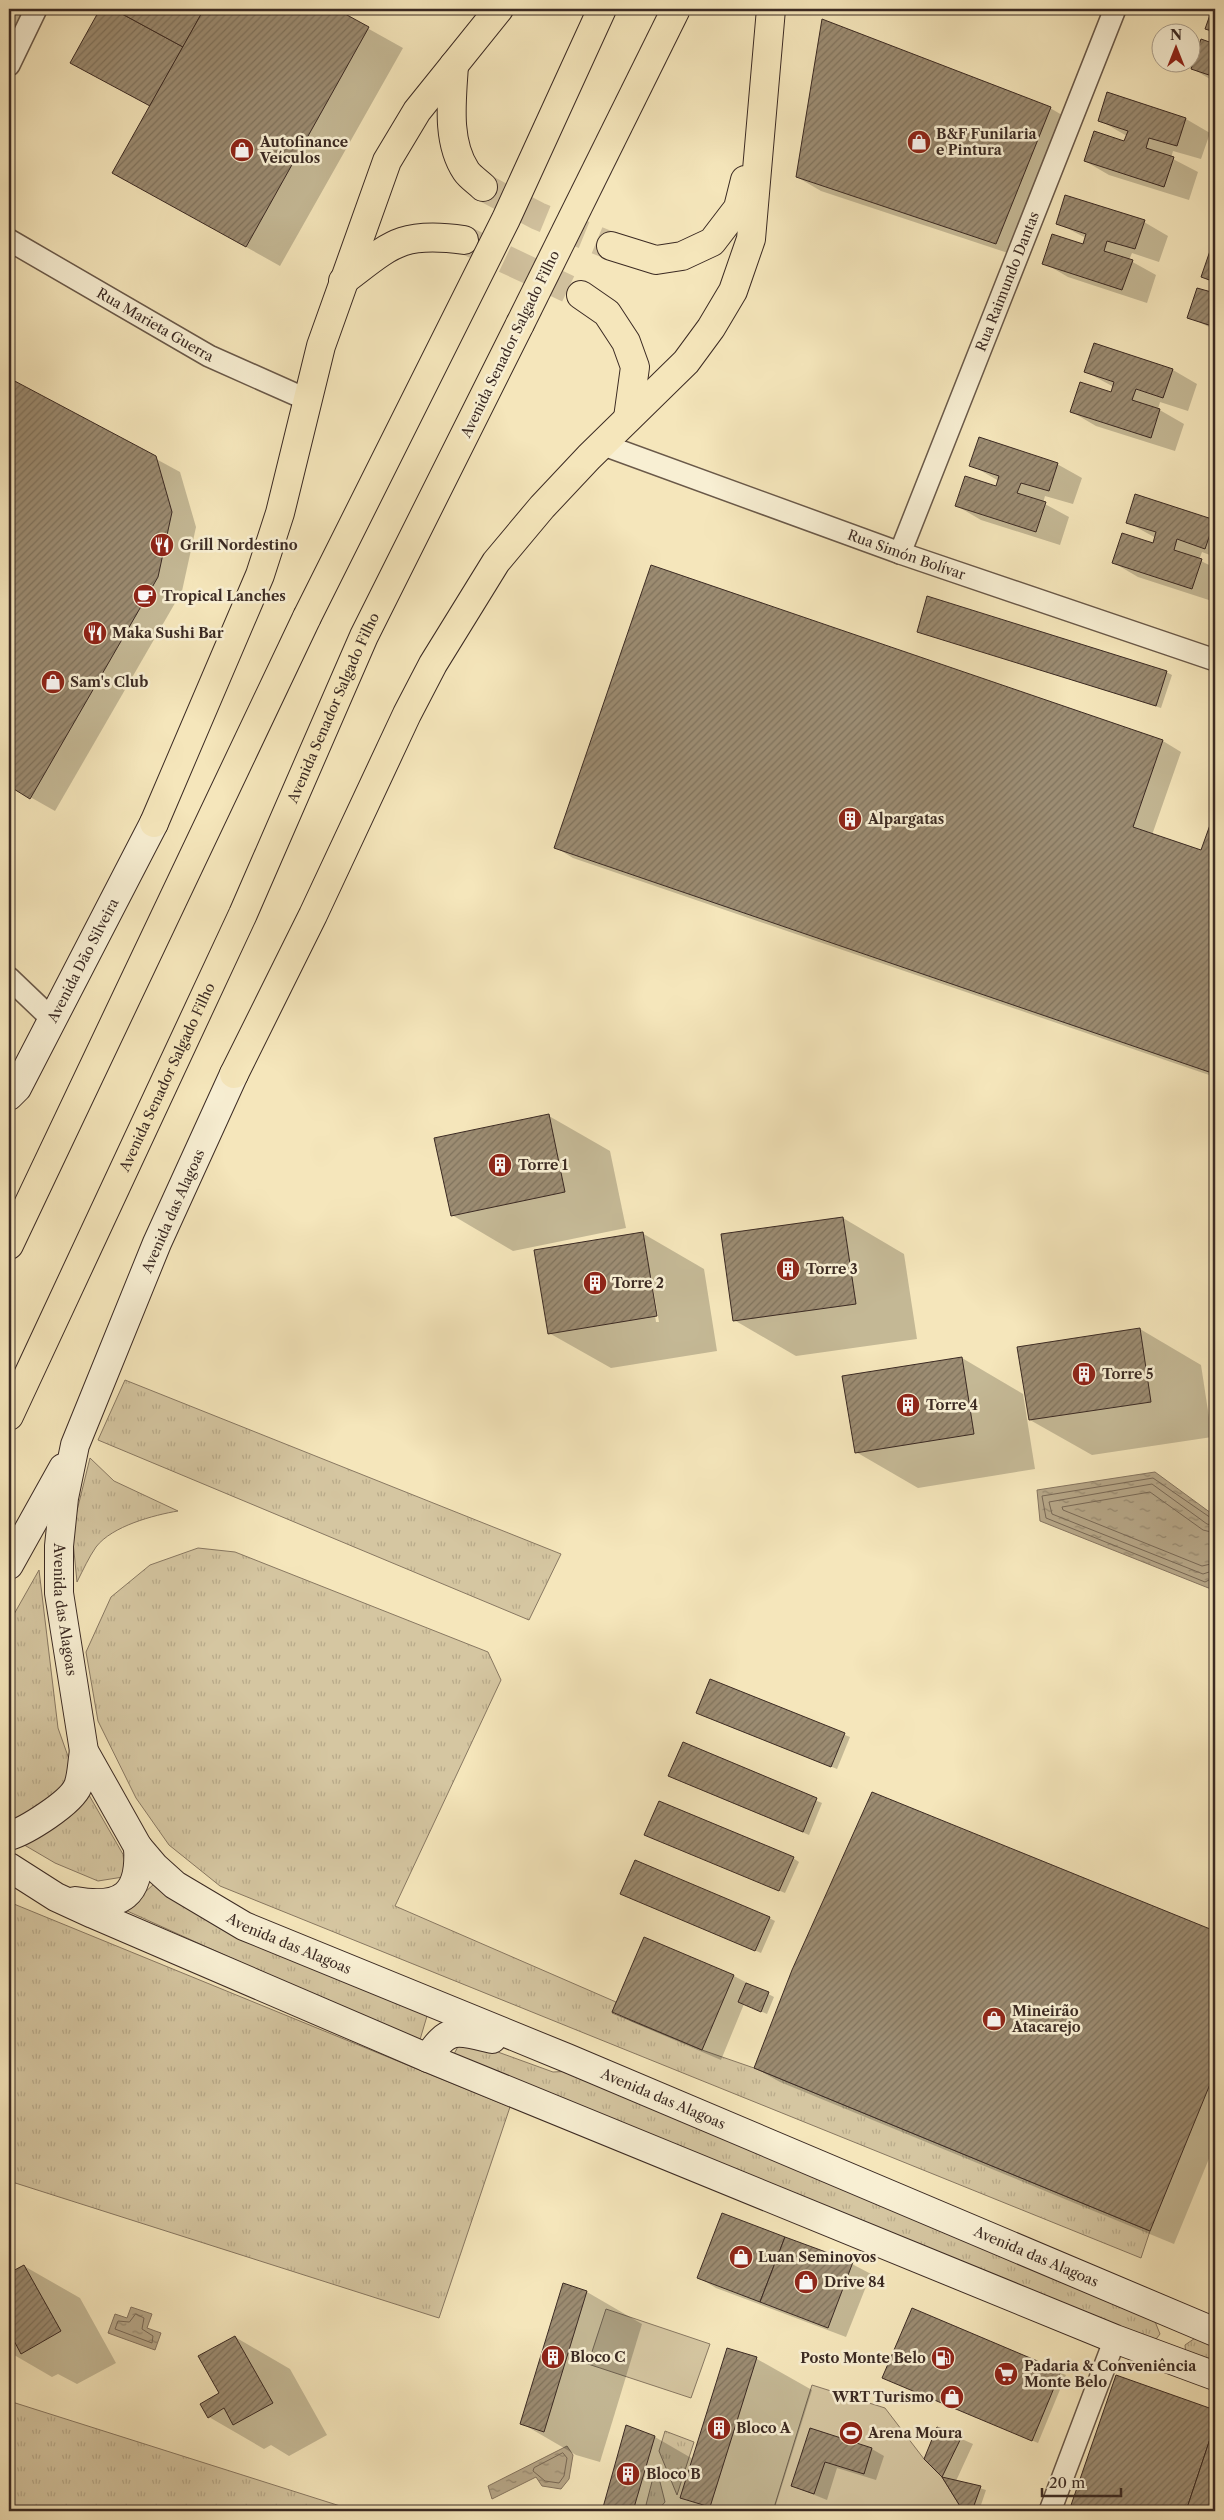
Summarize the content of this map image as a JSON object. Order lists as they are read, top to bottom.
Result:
{
  "streets": {
    "main road": ["Avenida Senador Salgado Filho", "Avenida Dão Silveira", "Avenida das Alagoas"],
    "street": ["Rua Raimundo Dantas", "Rua Marieta Guerra", "Rua Simón Bolívar"]
  },
  "crossings": [
    ["Rua Raimundo Dantas", "Rua Simón Bolívar"],
    ["Rua Marieta Guerra", "Avenida Dão Silveira"],
    ["Rua Simón Bolívar", "Avenida das Alagoas"]
  ],
  "places": {
    "shop": [
      "B&F Funilaria e Pintura",
      "Autofinance Veículos",
      "Sam's Club",
      "Mineirão Atacarejo",
      "Luan Seminovos",
      "Drive 84",
      "WRT Turismo"
    ],
    "restaurant": ["Grill Nordestino", "Maka Sushi Bar"],
    "cafe": ["Tropical Lanches"],
    "building": [
      "Alpargatas",
      "Torre 1",
      "Torre 3",
      "Torre 2",
      "Torre 5",
      "Torre 4",
      "Bloco C",
      "Bloco A",
      "Bloco B"
    ],
    "fuel station": ["Posto Monte Belo"],
    "supermarket": ["Padaria & Conveniência Monte Belo"],
    "sports": ["Arena Moura"]
  },
  "scale_bar": "20 m",
  "north": "top"
}
